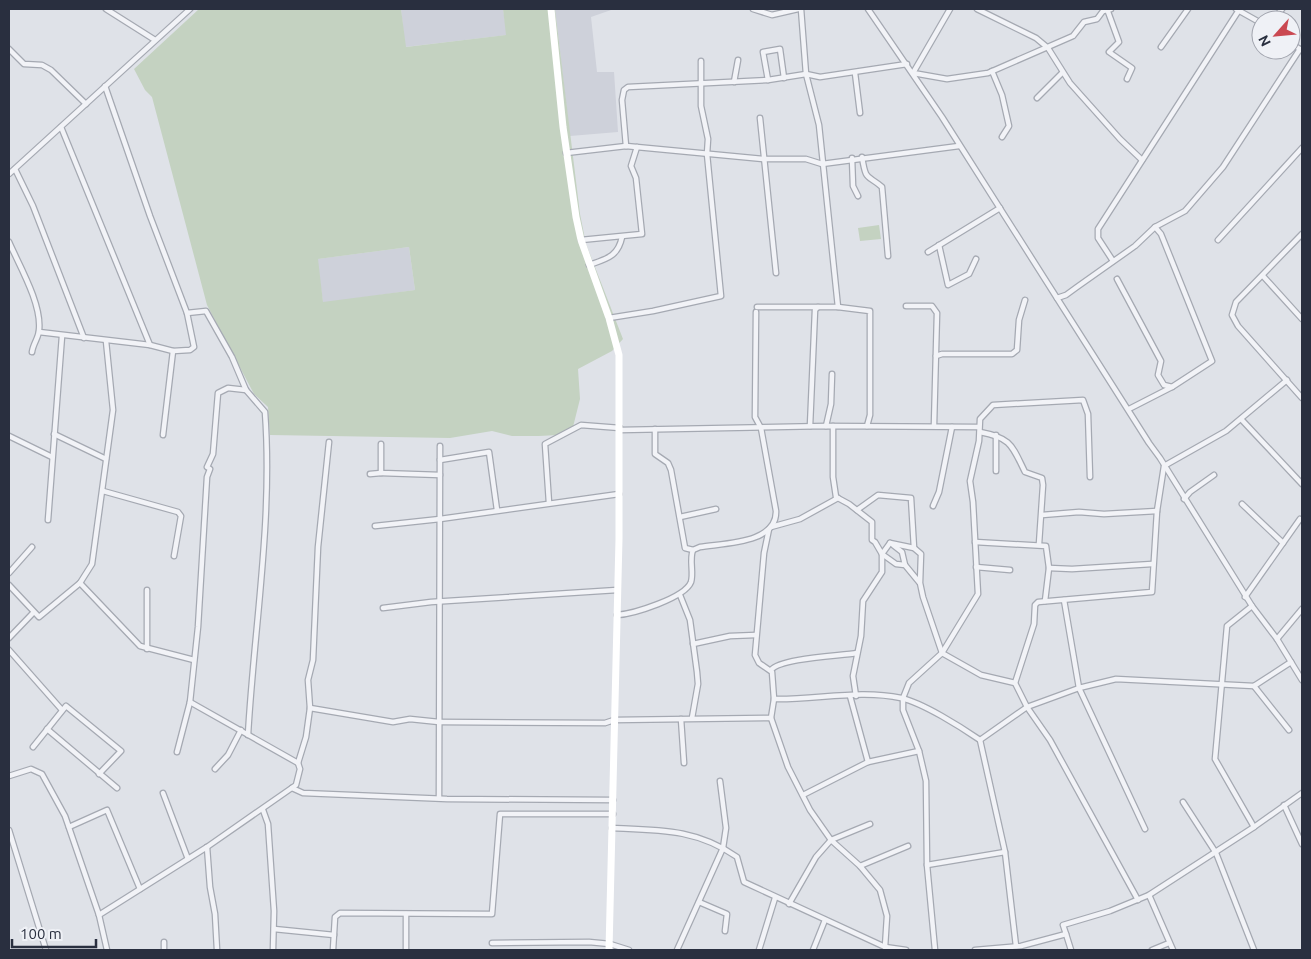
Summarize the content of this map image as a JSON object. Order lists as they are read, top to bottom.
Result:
{
  "scale_bar": "100 m",
  "north": "bottom left"
}
